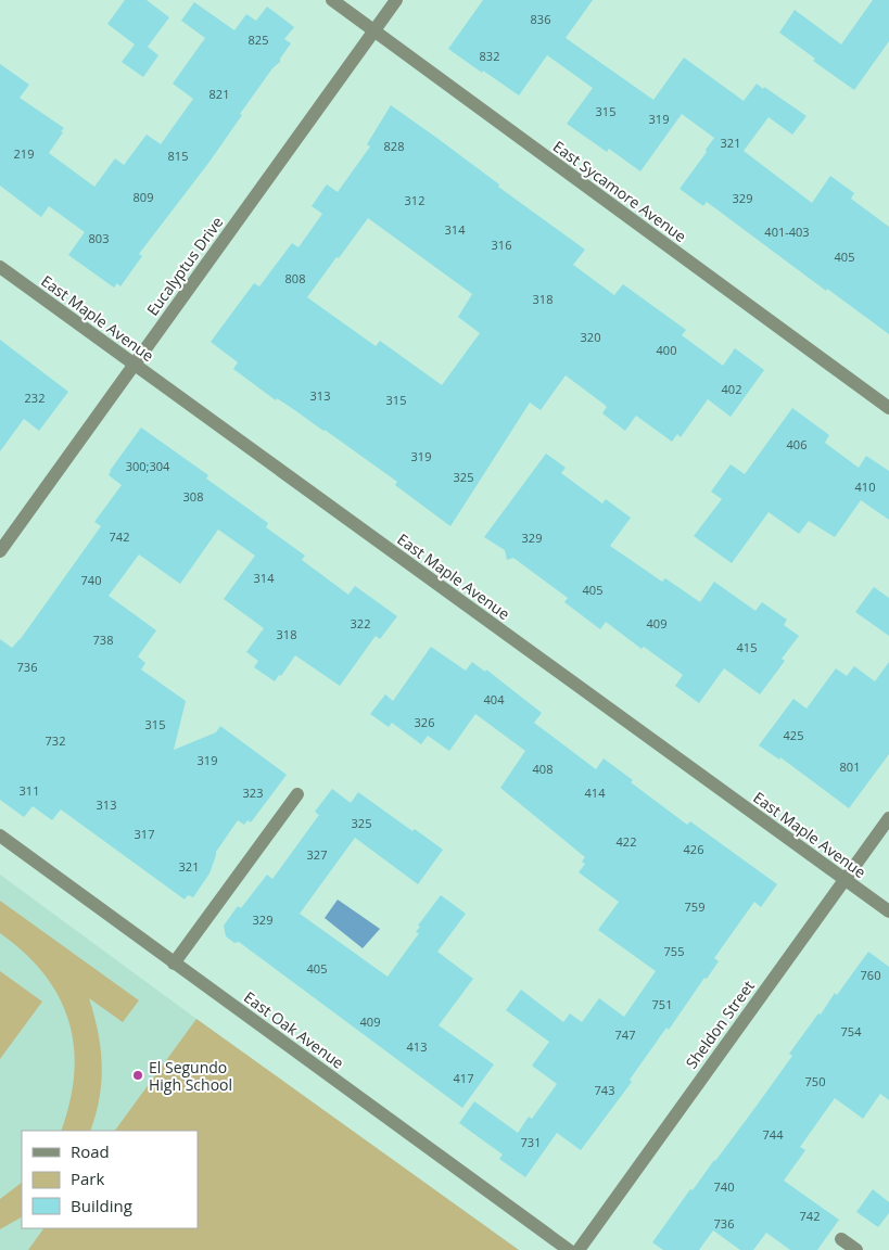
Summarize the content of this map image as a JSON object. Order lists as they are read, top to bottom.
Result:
{
  "streets": {
    "street": [
      "East Sycamore Avenue",
      "Eucalyptus Drive",
      "East Maple Avenue",
      "Sheldon Street",
      "East Oak Avenue"
    ]
  },
  "crossings": [
    ["East Sycamore Avenue", "Eucalyptus Drive"],
    ["Eucalyptus Drive", "East Maple Avenue"],
    ["East Maple Avenue", "Sheldon Street"]
  ],
  "places": ["El Segundo High School"],
  "house_numbers": [
    "836",
    "825",
    "832",
    "821",
    "315",
    "319",
    "321",
    "828",
    "219",
    "815",
    "809",
    "329",
    "312",
    "314",
    "401-403",
    "803",
    "316",
    "405",
    "808",
    "318",
    "320",
    "400",
    "402",
    "313",
    "232",
    "315",
    "406",
    "319",
    "300;304",
    "325",
    "410",
    "308",
    "742",
    "329",
    "314",
    "740",
    "405",
    "322",
    "409",
    "318",
    "738",
    "415",
    "736",
    "404",
    "326",
    "315",
    "425",
    "732",
    "319",
    "801",
    "408",
    "311",
    "323",
    "414",
    "313",
    "325",
    "317",
    "422",
    "426",
    "327",
    "321",
    "759",
    "329",
    "755",
    "405",
    "760",
    "751",
    "409",
    "754",
    "747",
    "413",
    "417",
    "750",
    "743",
    "744",
    "731",
    "740",
    "742",
    "736"
  ],
  "legend": ["Road", "Park", "Building"]
}
